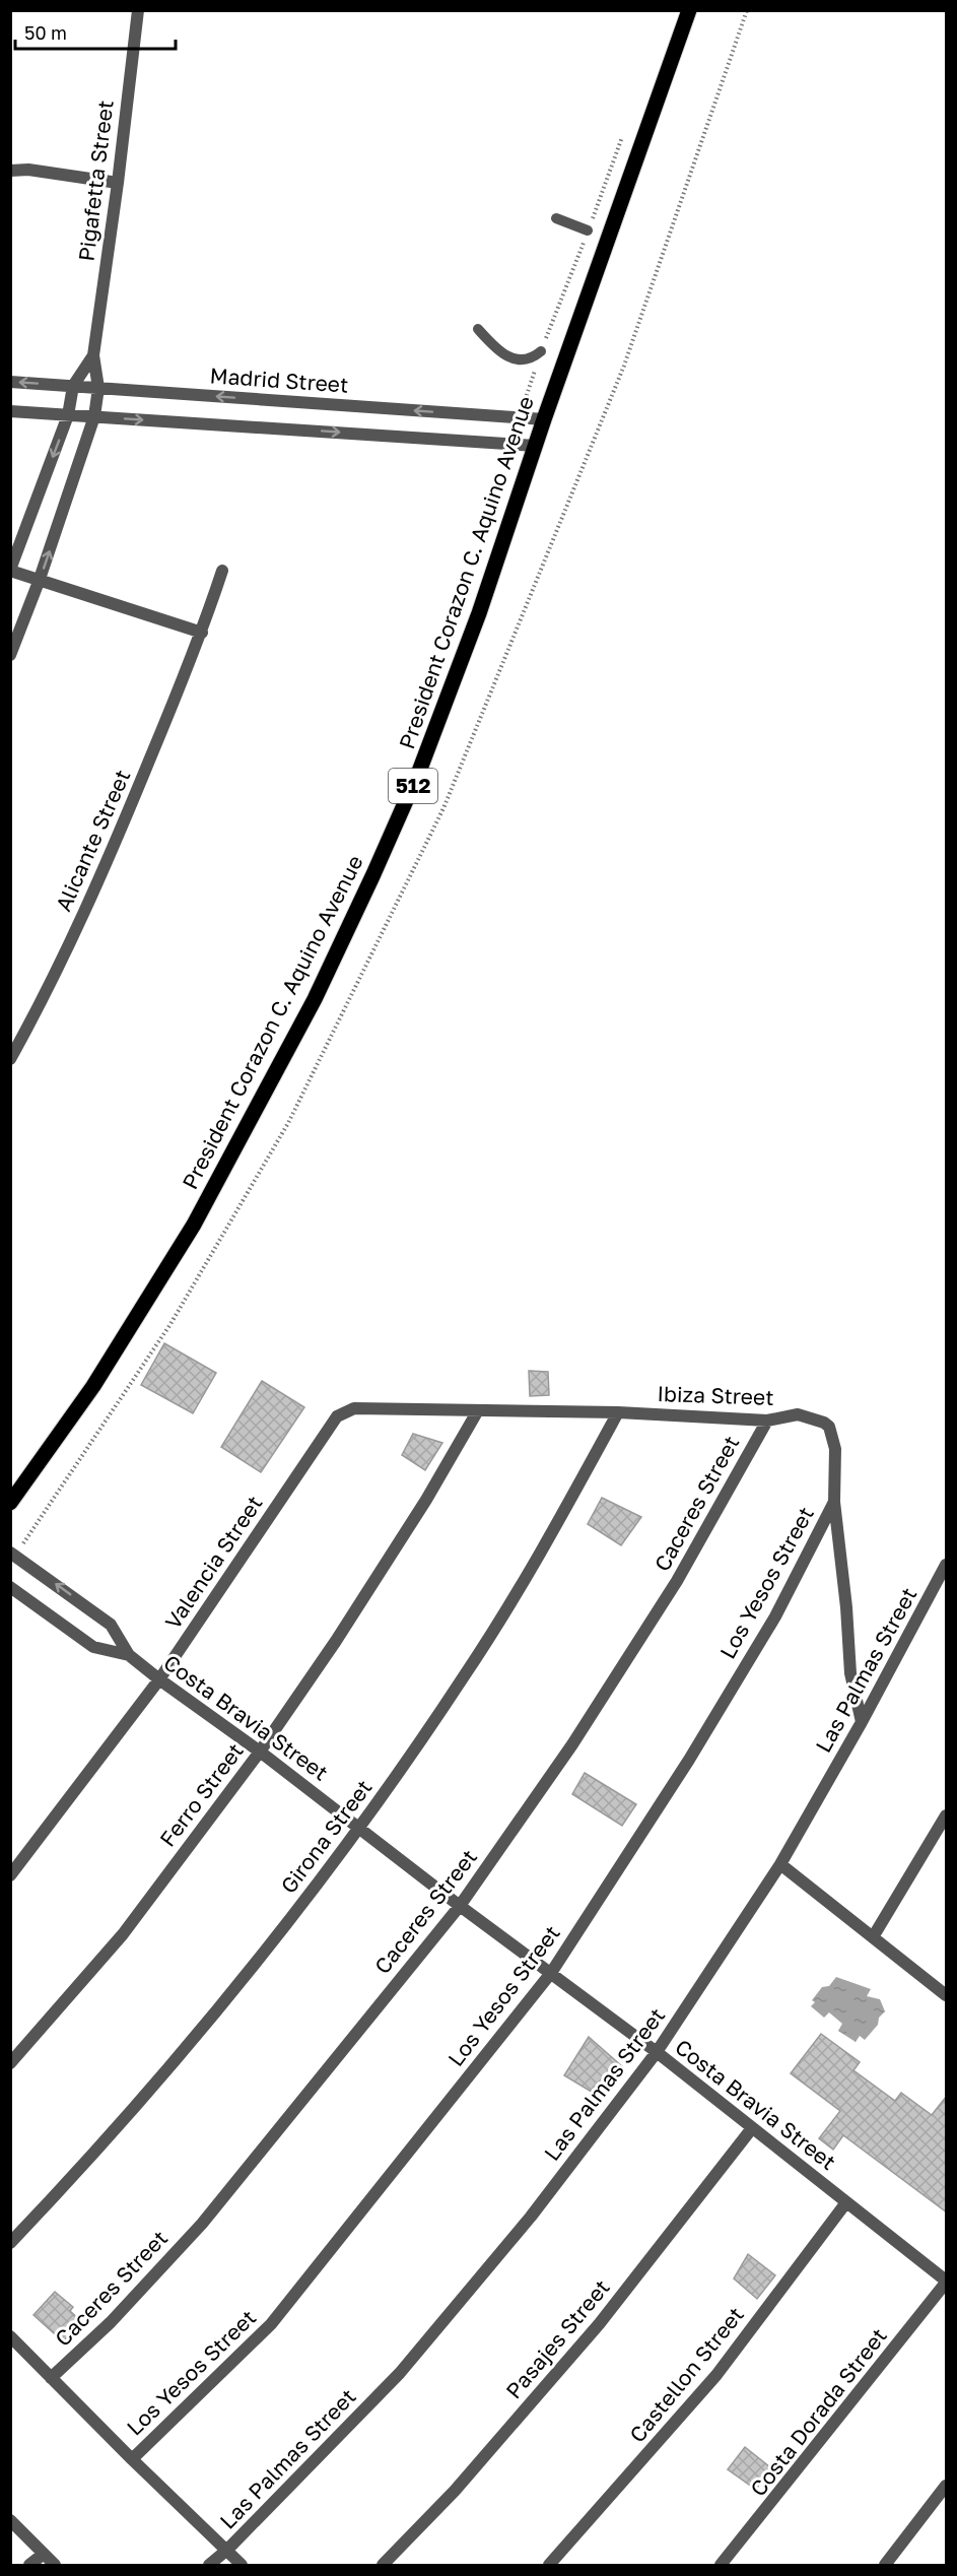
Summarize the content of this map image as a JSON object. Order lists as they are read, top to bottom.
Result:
{
  "streets": {
    "main road": ["President Corazon C. Aquino Avenue", "512"],
    "street": [
      "Pigafetta Street",
      "Madrid Street",
      "Alicante Street",
      "Ibiza Street",
      "Caceres Street",
      "Valencia Street",
      "Los Yesos Street",
      "Las Palmas Street",
      "Costa Bravia Street",
      "Ferro Street",
      "Girona Street",
      "Pasajes Street",
      "Castellon Street",
      "Costa Dorada Street"
    ]
  },
  "crossings": [
    ["Madrid Street", "President Corazon C. Aquino Avenue"],
    ["Ibiza Street", "Caceres Street"],
    ["Ibiza Street", "Valencia Street"],
    ["Ibiza Street", "Los Yesos Street"],
    ["Ibiza Street", "Las Palmas Street"],
    ["Ibiza Street", "Ferro Street"],
    ["Ibiza Street", "Girona Street"],
    ["Caceres Street", "Costa Bravia Street"],
    ["Valencia Street", "Costa Bravia Street"],
    ["Los Yesos Street", "Costa Bravia Street"],
    ["Las Palmas Street", "Costa Bravia Street"],
    ["Costa Bravia Street", "Ferro Street"],
    ["Costa Bravia Street", "Girona Street"],
    ["Costa Bravia Street", "Pasajes Street"],
    ["Costa Bravia Street", "Castellon Street"],
    ["Costa Bravia Street", "Costa Dorada Street"]
  ],
  "scale_bar": "50 m"
}
